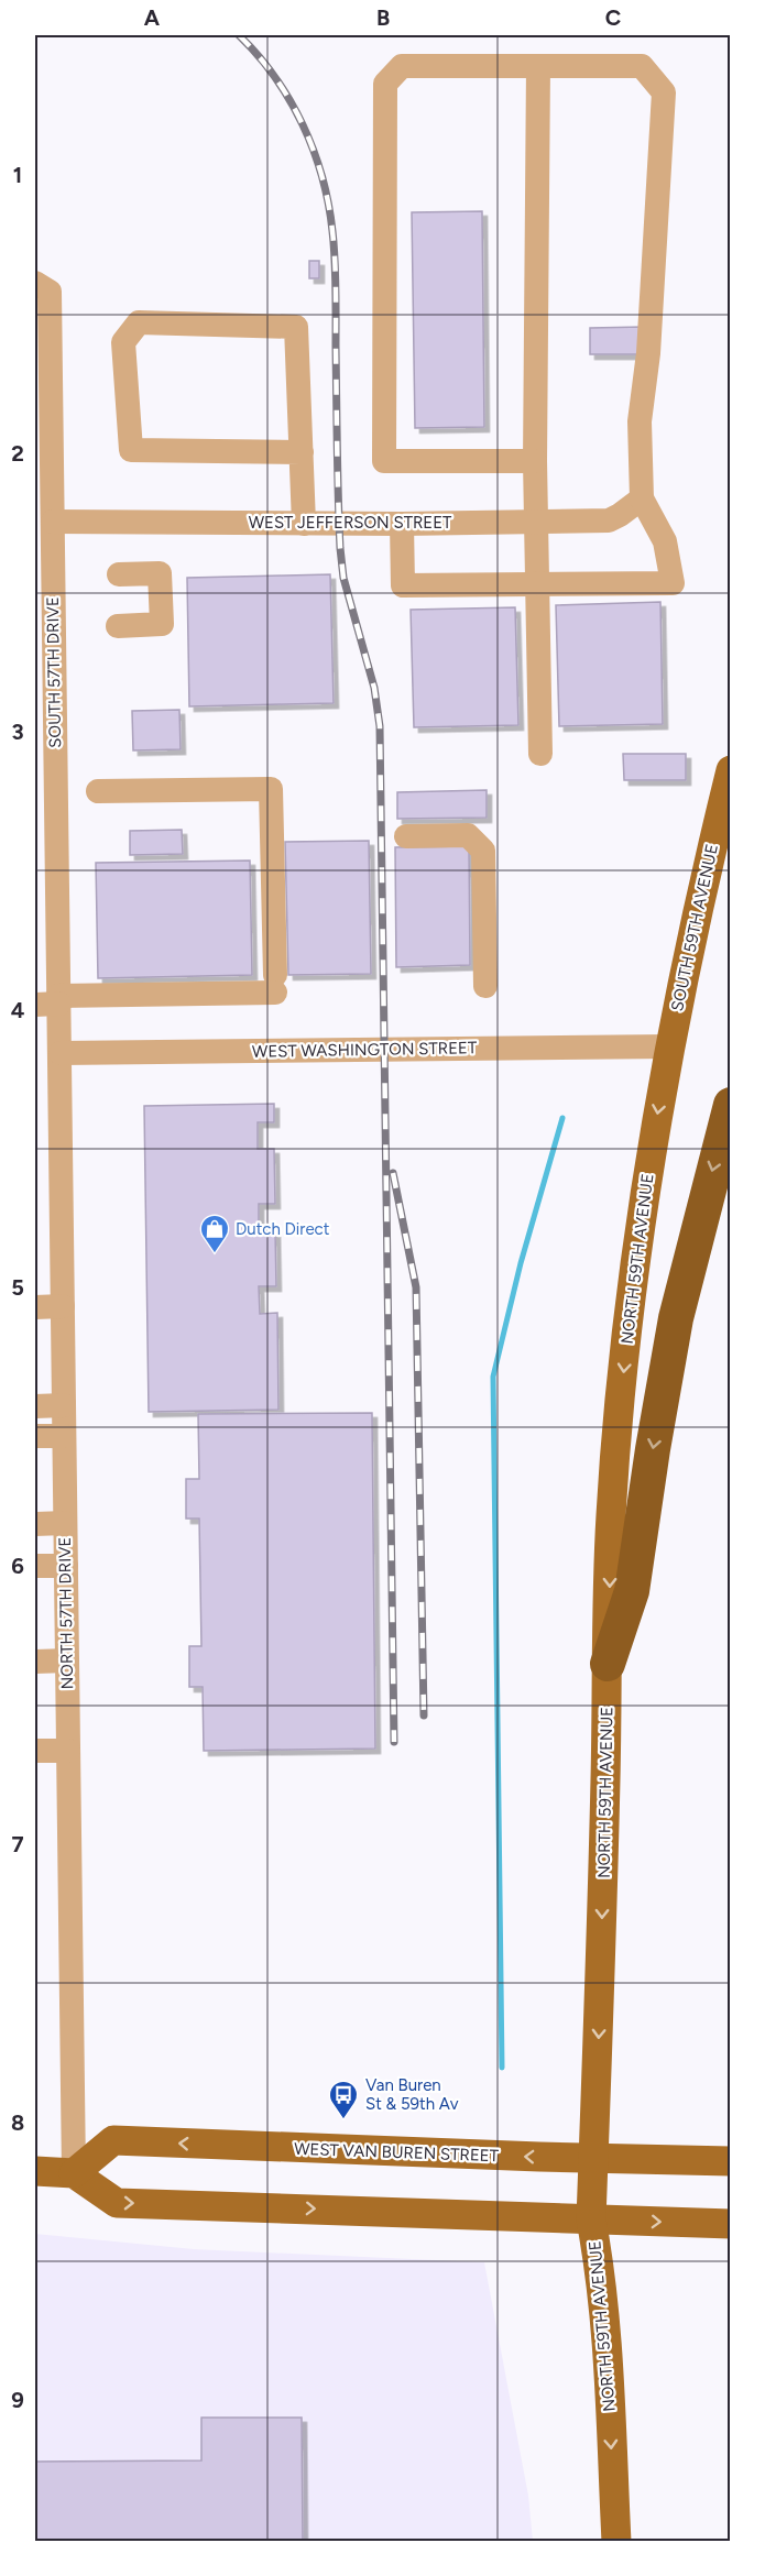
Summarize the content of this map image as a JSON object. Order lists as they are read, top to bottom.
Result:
{
  "streets": {
    "main road": ["SOUTH 59TH AVENUE", "NORTH 59TH AVENUE", "WEST VAN BUREN STREET"],
    "street": [
      "WEST JEFFERSON STREET",
      "SOUTH 57TH DRIVE",
      "WEST WASHINGTON STREET",
      "NORTH 57TH DRIVE"
    ]
  },
  "crossings": [
    ["WEST JEFFERSON STREET", "SOUTH 57TH DRIVE"],
    ["SOUTH 57TH DRIVE", "WEST WASHINGTON STREET"],
    ["SOUTH 57TH DRIVE", "NORTH 57TH DRIVE"],
    ["SOUTH 59TH AVENUE", "WEST WASHINGTON STREET"],
    ["SOUTH 59TH AVENUE", "NORTH 59TH AVENUE"],
    ["WEST WASHINGTON STREET", "NORTH 59TH AVENUE"],
    ["WEST WASHINGTON STREET", "NORTH 57TH DRIVE"],
    ["NORTH 59TH AVENUE", "WEST VAN BUREN STREET"],
    ["NORTH 57TH DRIVE", "WEST VAN BUREN STREET"]
  ],
  "one_way": ["NORTH 59TH AVENUE"],
  "places": {
    "shop": ["Dutch Direct"],
    "bus stop": ["Van Buren St & 59th Av"]
  },
  "grid": {
    "columns": ["A", "B", "C"],
    "rows": [
      "1",
      "2",
      "3",
      "4",
      "5",
      "6",
      "7",
      "8",
      "9"
    ]
  }
}
